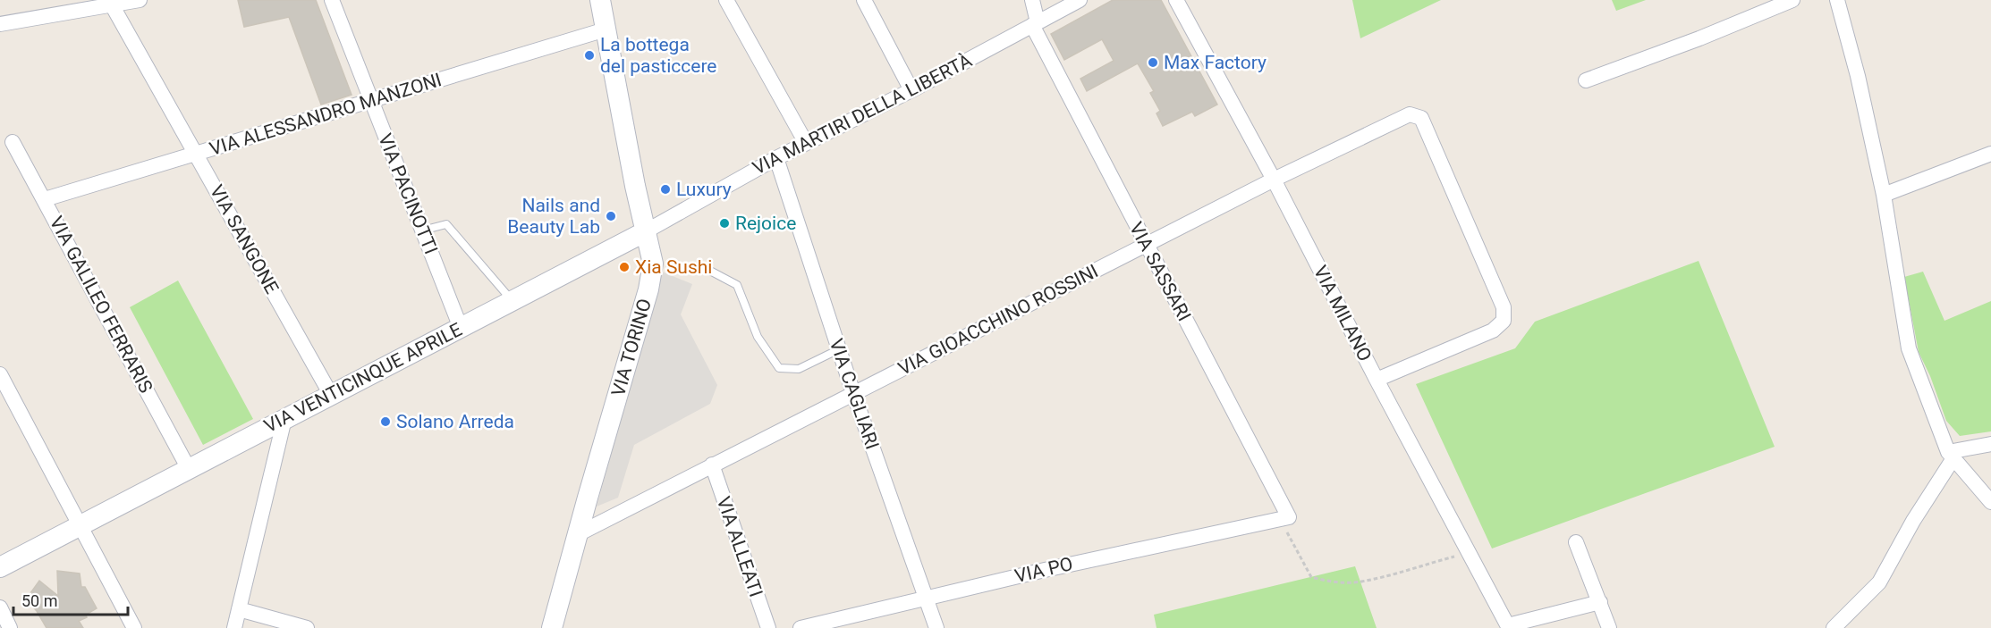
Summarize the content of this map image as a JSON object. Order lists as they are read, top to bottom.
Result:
{
  "streets": {
    "street": [
      "VIA ALESSANDRO MANZONI",
      "VIA MARTIRI DELLA LIBERTÀ",
      "VIA PACINOTTI",
      "VIA SANGONE",
      "VIA SASSARI",
      "VIA GALILEO FERRARIS",
      "VIA MILANO",
      "VIA GIOACCHINO ROSSINI",
      "VIA TORINO",
      "VIA VENTICINQUE APRILE",
      "VIA CAGLIARI",
      "VIA ALLEATI",
      "VIA PO"
    ]
  },
  "crossings": [
    ["VIA ALESSANDRO MANZONI", "VIA PACINOTTI"],
    ["VIA ALESSANDRO MANZONI", "VIA SANGONE"],
    ["VIA ALESSANDRO MANZONI", "VIA GALILEO FERRARIS"],
    ["VIA ALESSANDRO MANZONI", "VIA TORINO"],
    ["VIA MARTIRI DELLA LIBERTÀ", "VIA SASSARI"],
    ["VIA MARTIRI DELLA LIBERTÀ", "VIA TORINO"],
    ["VIA MARTIRI DELLA LIBERTÀ", "VIA VENTICINQUE APRILE"],
    ["VIA MARTIRI DELLA LIBERTÀ", "VIA CAGLIARI"],
    ["VIA PACINOTTI", "VIA VENTICINQUE APRILE"],
    ["VIA SANGONE", "VIA VENTICINQUE APRILE"],
    ["VIA SASSARI", "VIA GIOACCHINO ROSSINI"],
    ["VIA SASSARI", "VIA PO"],
    ["VIA GALILEO FERRARIS", "VIA VENTICINQUE APRILE"],
    ["VIA MILANO", "VIA GIOACCHINO ROSSINI"],
    ["VIA GIOACCHINO ROSSINI", "VIA TORINO"],
    ["VIA GIOACCHINO ROSSINI", "VIA CAGLIARI"],
    ["VIA GIOACCHINO ROSSINI", "VIA ALLEATI"],
    ["VIA TORINO", "VIA VENTICINQUE APRILE"],
    ["VIA CAGLIARI", "VIA PO"]
  ],
  "places": [
    "La bottega del pasticcere",
    "Max Factory",
    "Luxury",
    "Nails and Beauty Lab",
    "Rejoice",
    "Xia Sushi",
    "Solano Arreda"
  ],
  "scale_bar": "50 m"
}
